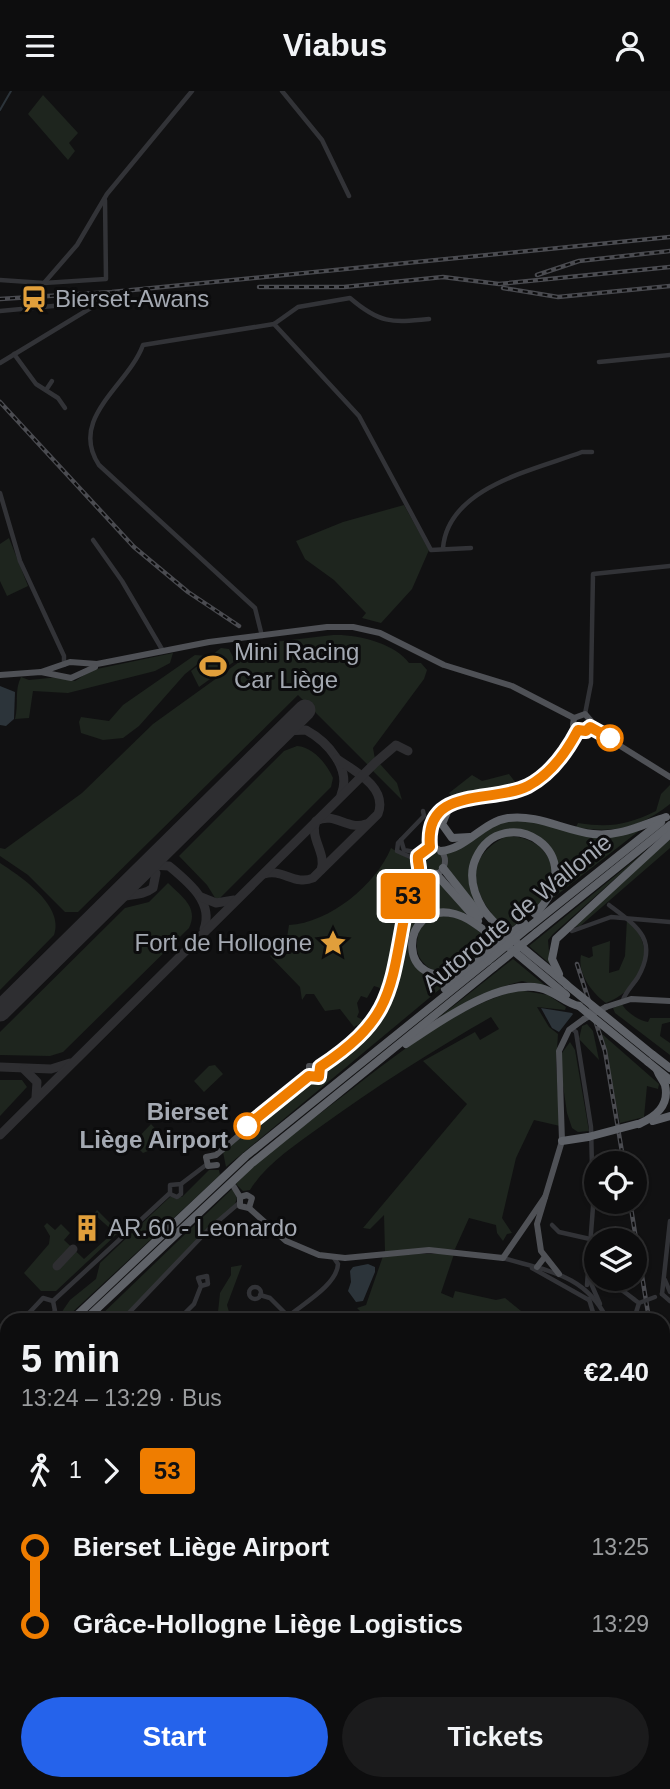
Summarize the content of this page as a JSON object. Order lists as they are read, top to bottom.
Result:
{
  "streets": {
    "highway": ["Autoroute de Wallonie"]
  },
  "places": {
    "station": ["Bierset-Awans"],
    "sports": ["Mini Racing Car Liège"],
    "place": ["Fort de Hollogne"],
    "other": ["Bierset Liège Airport"],
    "building": ["AR.60 - Leonardo"]
  },
  "lines": ["bus line 53"],
  "page": {
    "header": "Viabus",
    "on_map": "53",
    "heading": ["5 min", "13:24 – 13:29 · Bus", "€2.40"],
    "legs": ["1", "53"],
    "list": [
      {
        "name": "Bierset Liège Airport",
        "value": "13:25"
      },
      {
        "name": "Grâce-Hollogne Liège Logistics",
        "value": "13:29"
      }
    ],
    "buttons": ["Start", "Tickets"]
  }
}
